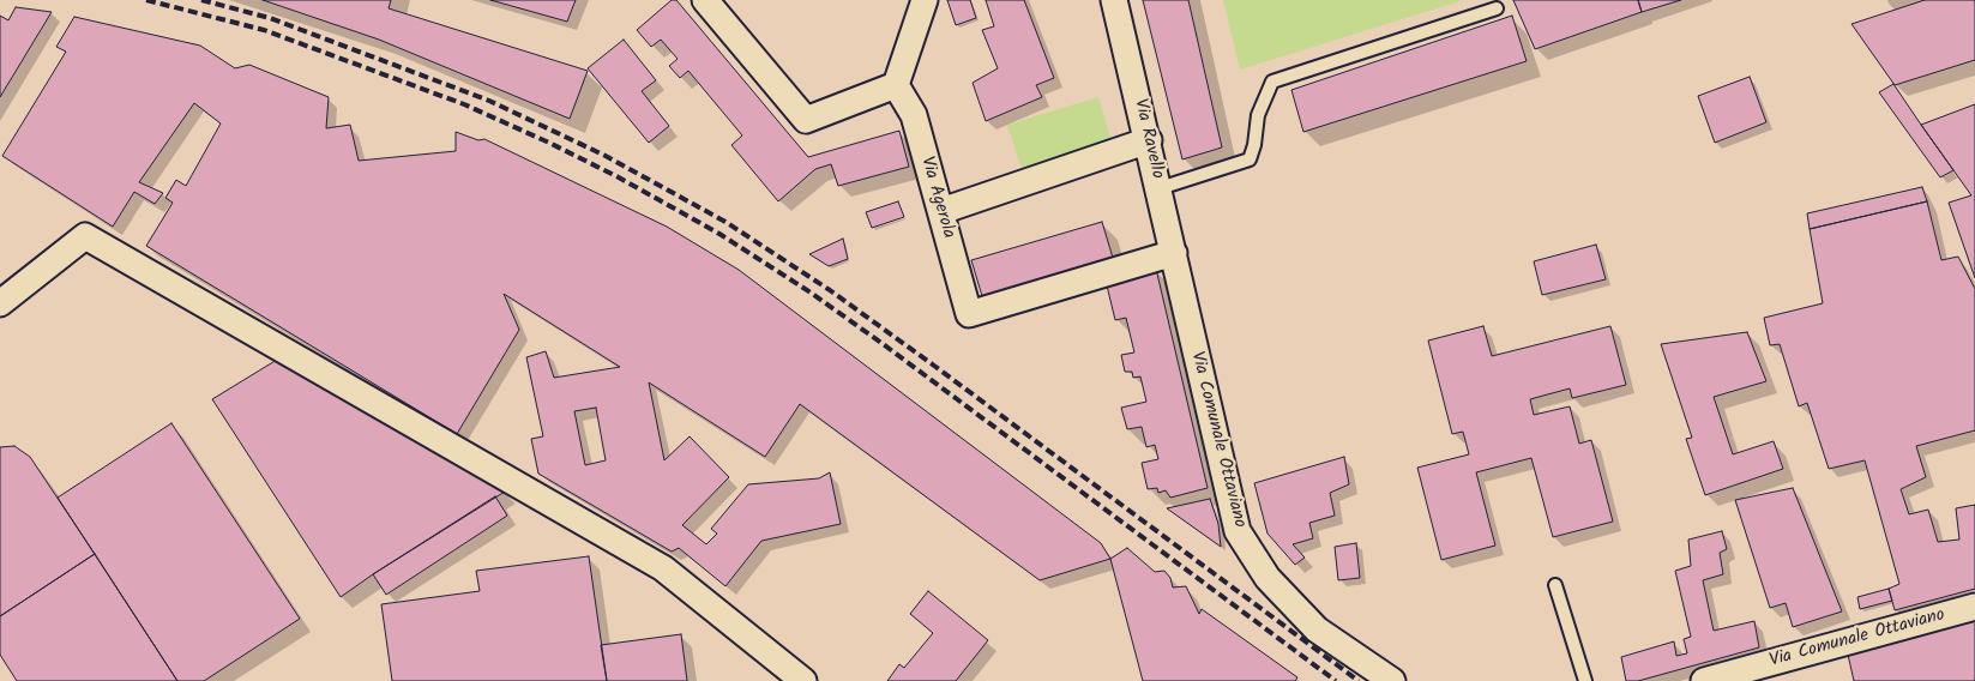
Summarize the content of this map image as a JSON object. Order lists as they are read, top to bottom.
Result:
{
  "streets": {
    "street": ["Via Ravello", "Via Agerola", "Via Comunale Ottaviano"]
  },
  "crossings": [
    ["Via Ravello", "Via Agerola"],
    ["Via Ravello", "Via Comunale Ottaviano"],
    ["Via Agerola", "Via Comunale Ottaviano"]
  ]
}
